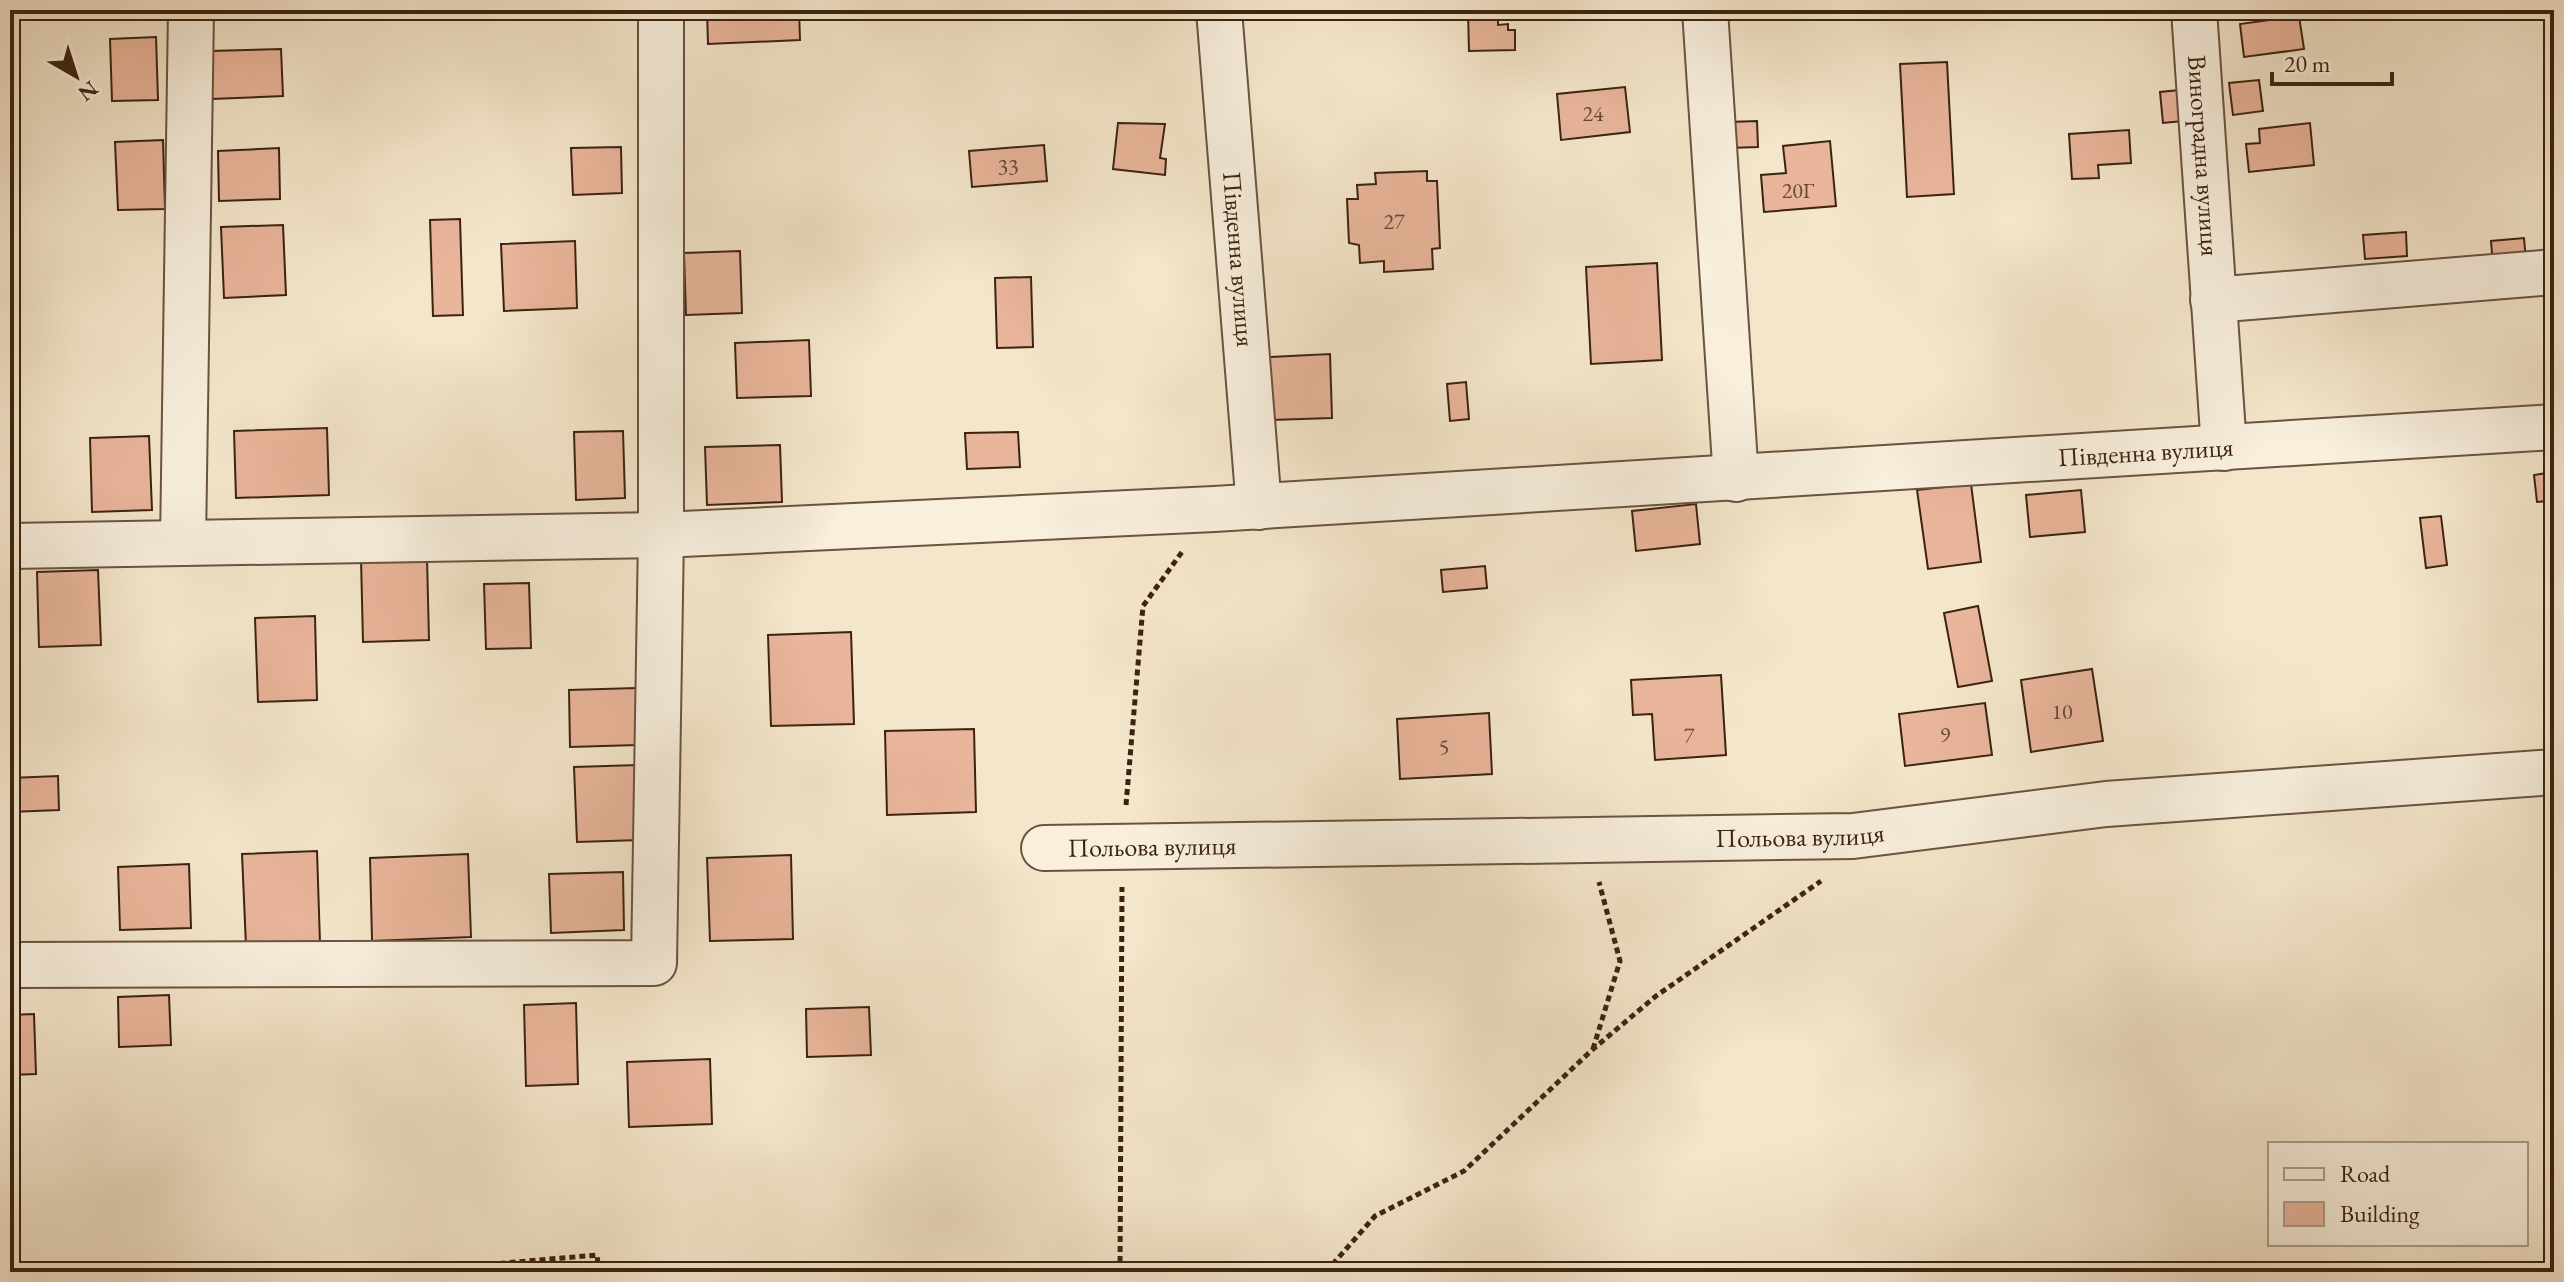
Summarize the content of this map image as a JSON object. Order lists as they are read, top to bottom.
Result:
{
  "streets": {
    "street": ["Виноградна вулиця", "Південна вулиця", "Польова вулиця"]
  },
  "crossings": [
    ["Виноградна вулиця", "Південна вулиця"]
  ],
  "house_numbers": [
    "24",
    "33",
    "20Г",
    "27",
    "10",
    "9",
    "7",
    "5"
  ],
  "legend": ["Road", "Building"],
  "scale_bar": "20 m",
  "north": "bottom right"
}
